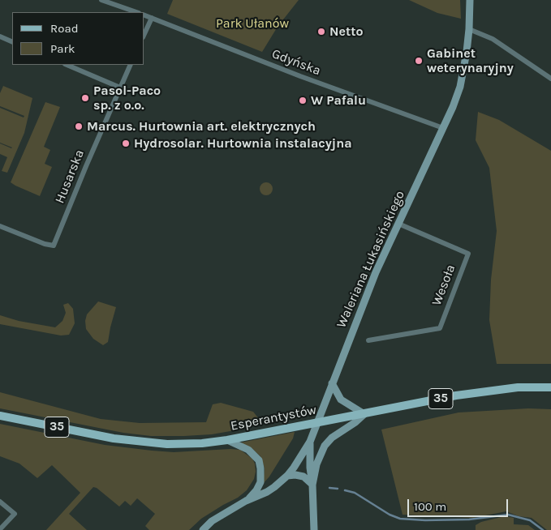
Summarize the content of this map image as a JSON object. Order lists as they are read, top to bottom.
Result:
{
  "streets": {
    "main road": ["35", "Esperantystów"],
    "street": [
      "Gdyńska",
      "Husarska",
      "Waleriana Łukasińskiego",
      "Wesoła"
    ]
  },
  "crossings": [
    ["Gdyńska", "Waleriana Łukasińskiego"],
    ["Waleriana Łukasińskiego", "Wesoła"],
    ["Waleriana Łukasińskiego", "Esperantystów"]
  ],
  "parks": ["Park Ułanów"],
  "places": [
    "Netto",
    "Gabinet weterynaryjny",
    "Pasol-Paco sp. z o.o.",
    "W Pafalu",
    "Marcus. Hurtownia art. elektrycznych",
    "Hydrosolar. Hurtownia instalacyjna"
  ],
  "legend": ["Road", "Park"],
  "scale_bar": "100 m"
}
